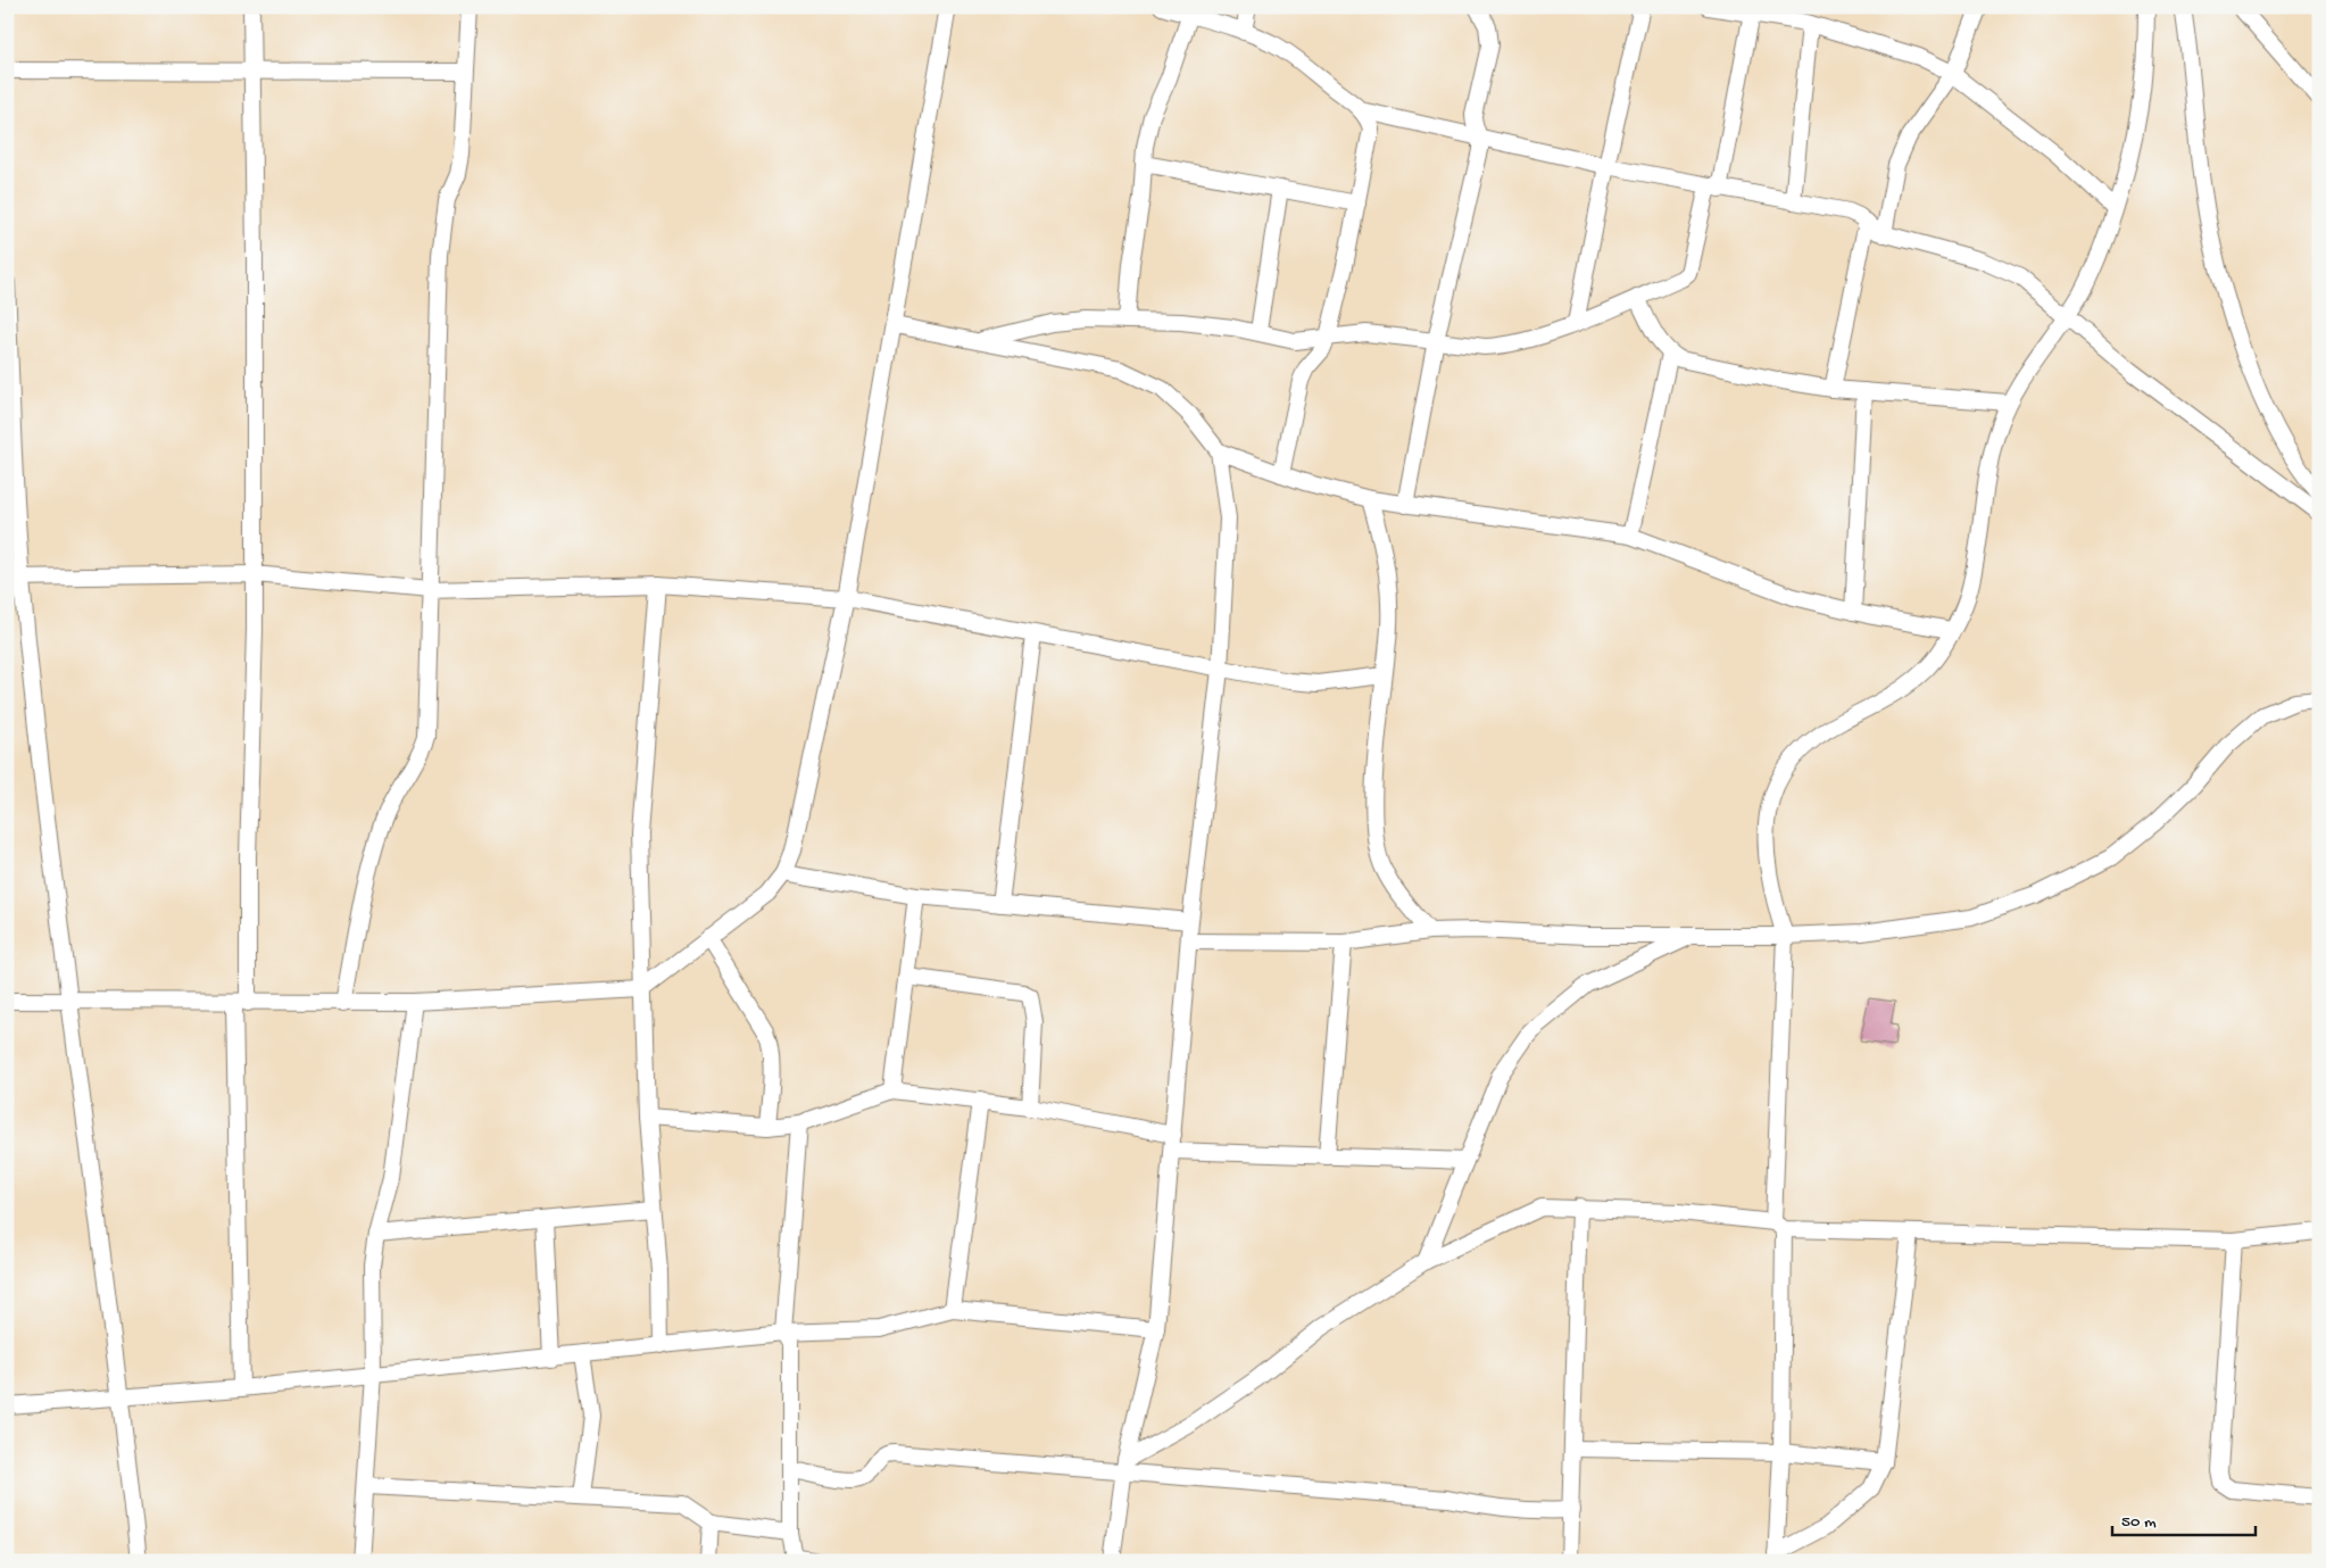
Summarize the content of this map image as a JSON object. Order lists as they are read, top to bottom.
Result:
{
  "scale_bar": "50 m"
}
